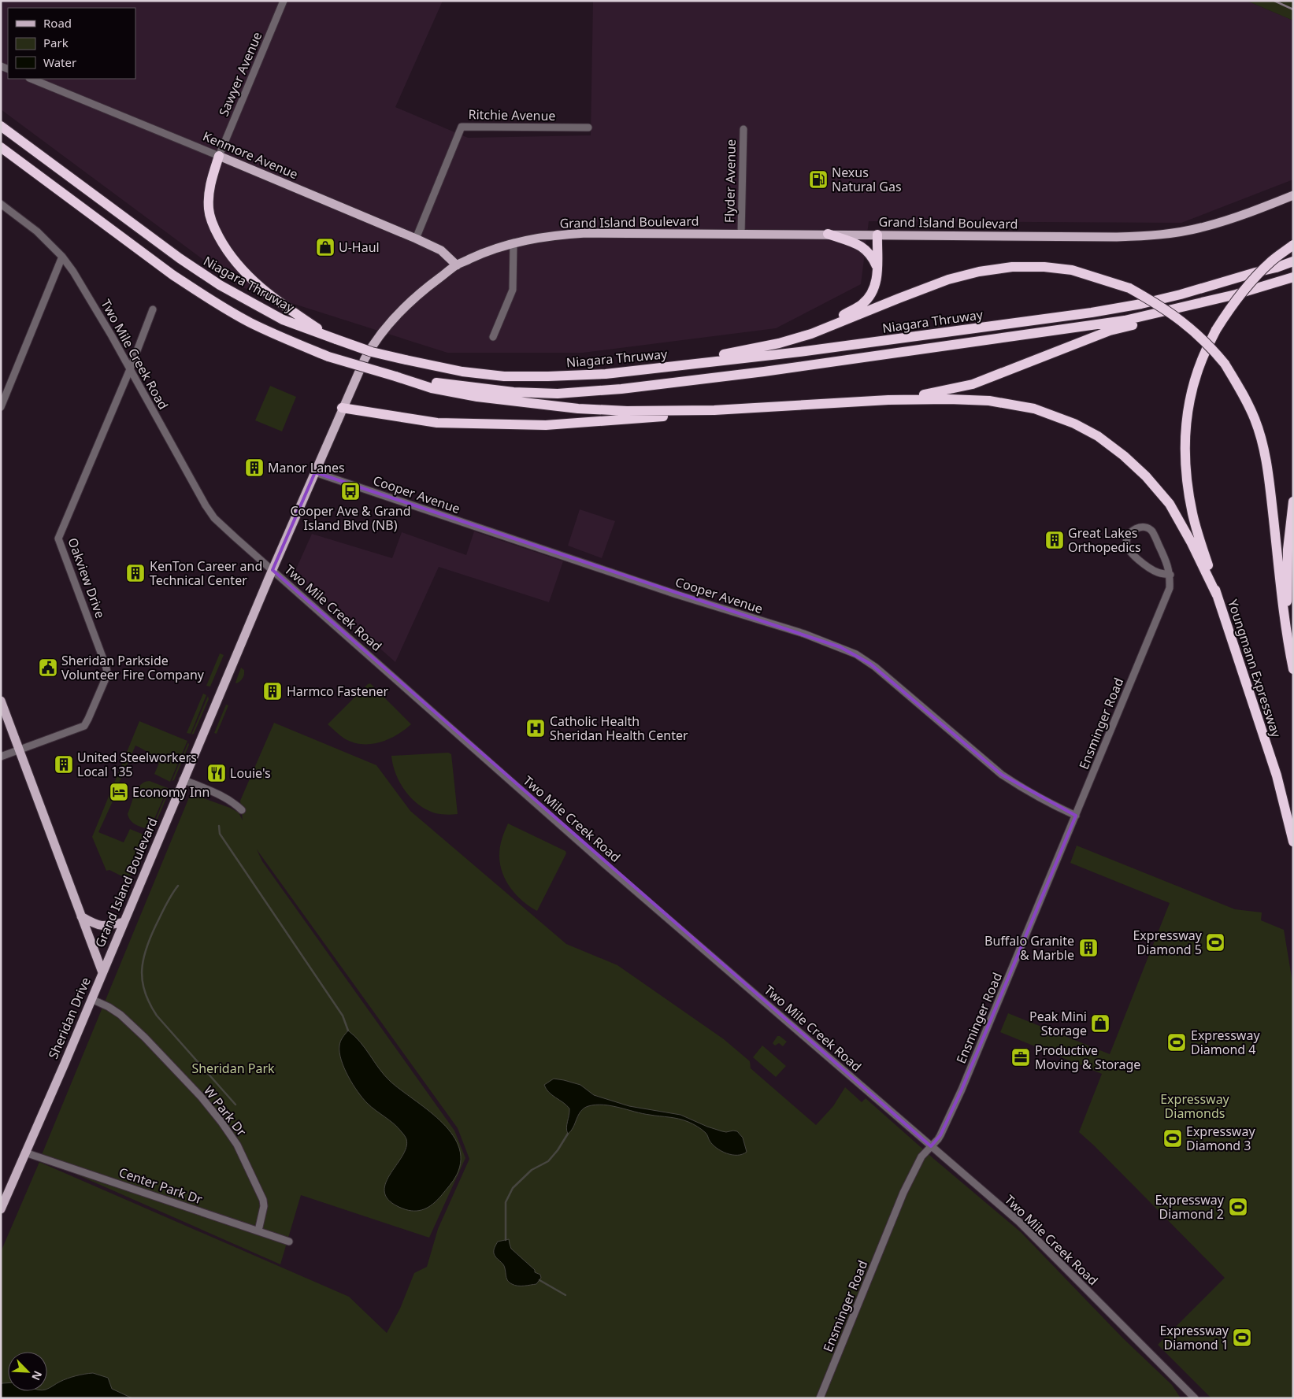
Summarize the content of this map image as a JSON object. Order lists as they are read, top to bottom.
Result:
{
  "streets": {
    "highway": ["Niagara Thruway", "Youngmann Expressway"],
    "main road": ["Kenmore Avenue", "Grand Island Boulevard", "Sheridan Drive"],
    "street": [
      "Sawyer Avenue",
      "Ritchie Avenue",
      "Flyder Avenue",
      "Two Mile Creek Road",
      "Cooper Avenue",
      "Oakview Drive",
      "Ensminger Road",
      "W Park Dr",
      "Center Park Dr"
    ]
  },
  "crossings": [
    ["Sawyer Avenue", "Kenmore Avenue"],
    ["Ritchie Avenue", "Kenmore Avenue"],
    ["Kenmore Avenue", "Grand Island Boulevard"],
    ["Flyder Avenue", "Grand Island Boulevard"],
    ["Grand Island Boulevard", "Two Mile Creek Road"],
    ["Grand Island Boulevard", "Cooper Avenue"],
    ["Grand Island Boulevard", "Sheridan Drive"],
    ["Two Mile Creek Road", "Oakview Drive"],
    ["Two Mile Creek Road", "Ensminger Road"],
    ["Cooper Avenue", "Ensminger Road"],
    ["Oakview Drive", "Sheridan Drive"],
    ["Sheridan Drive", "W Park Dr"],
    ["Sheridan Drive", "Center Park Dr"],
    ["W Park Dr", "Center Park Dr"]
  ],
  "parks": ["Sheridan Park", "Expressway Diamonds"],
  "places": {
    "fuel station": ["Nexus Natural Gas"],
    "shop": ["U-Haul", "Peak Mini Storage"],
    "building": [
      "Manor Lanes",
      "Great Lakes Orthopedics",
      "KenTon Career and Technical Center",
      "Harmco Fastener",
      "United Steelworkers Local 135",
      "Buffalo Granite & Marble"
    ],
    "bus stop": ["Cooper Ave & Grand Island Blvd (NB)"],
    "public building": ["Sheridan Parkside Volunteer Fire Company"],
    "hospital": ["Catholic Health Sheridan Health Center"],
    "restaurant": ["Louie's"],
    "hotel": ["Economy Inn"],
    "sports": [
      "Expressway Diamond 5",
      "Expressway Diamond 4",
      "Expressway Diamond 3",
      "Expressway Diamond 2",
      "Expressway Diamond 1"
    ],
    "office": ["Productive Moving & Storage"]
  },
  "legend": ["Road", "Park", "Water"],
  "north": "bottom right"
}
